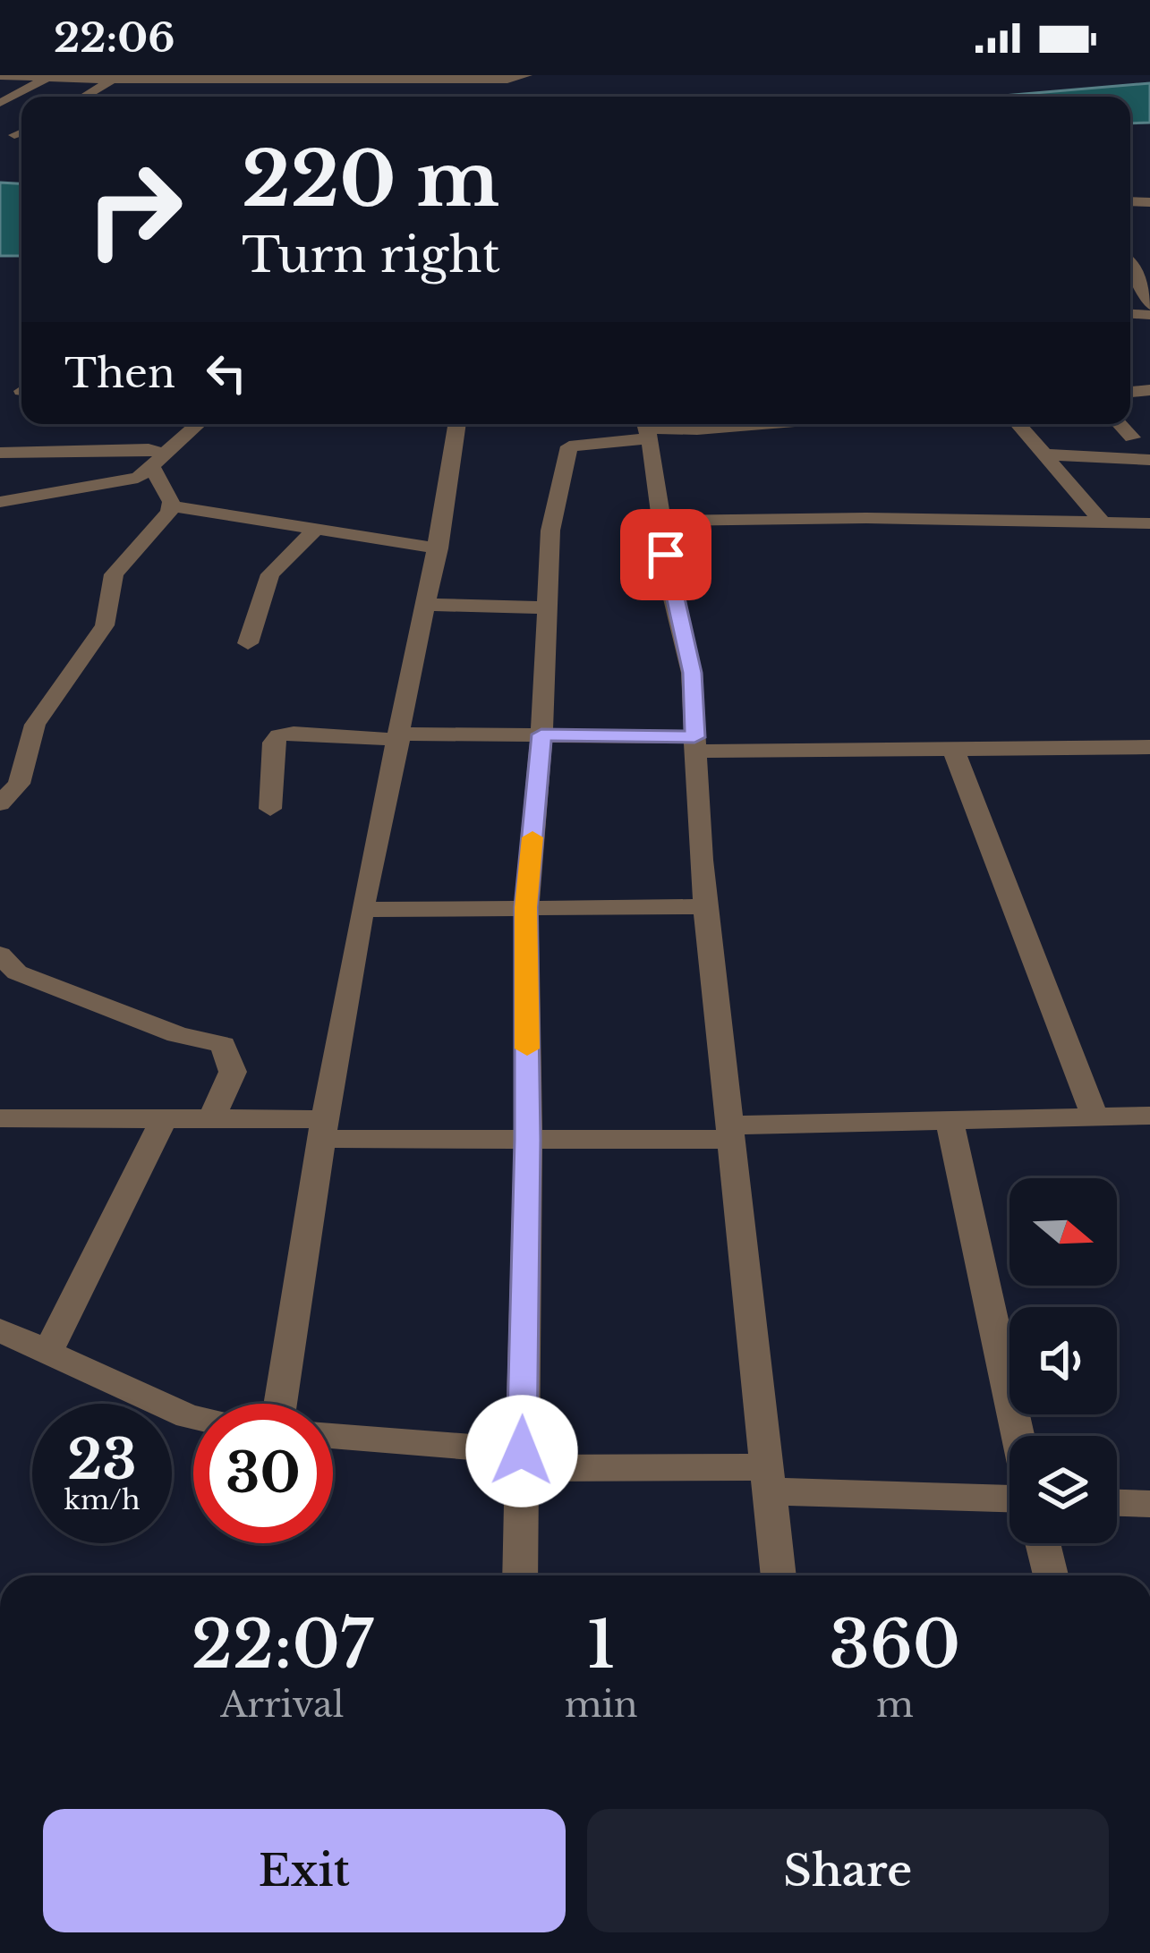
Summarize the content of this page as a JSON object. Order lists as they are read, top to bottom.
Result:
{
  "north": "right",
  "page": {
    "status": "22:06",
    "turn": ["220 m", "Turn right"],
    "then": "Then",
    "speed": "23 km/h",
    "limit": "30",
    "eta": [
      "22:07",
      "Arrival",
      "1",
      "min",
      "360",
      "m"
    ],
    "buttons": ["Exit", "Share"]
  }
}
